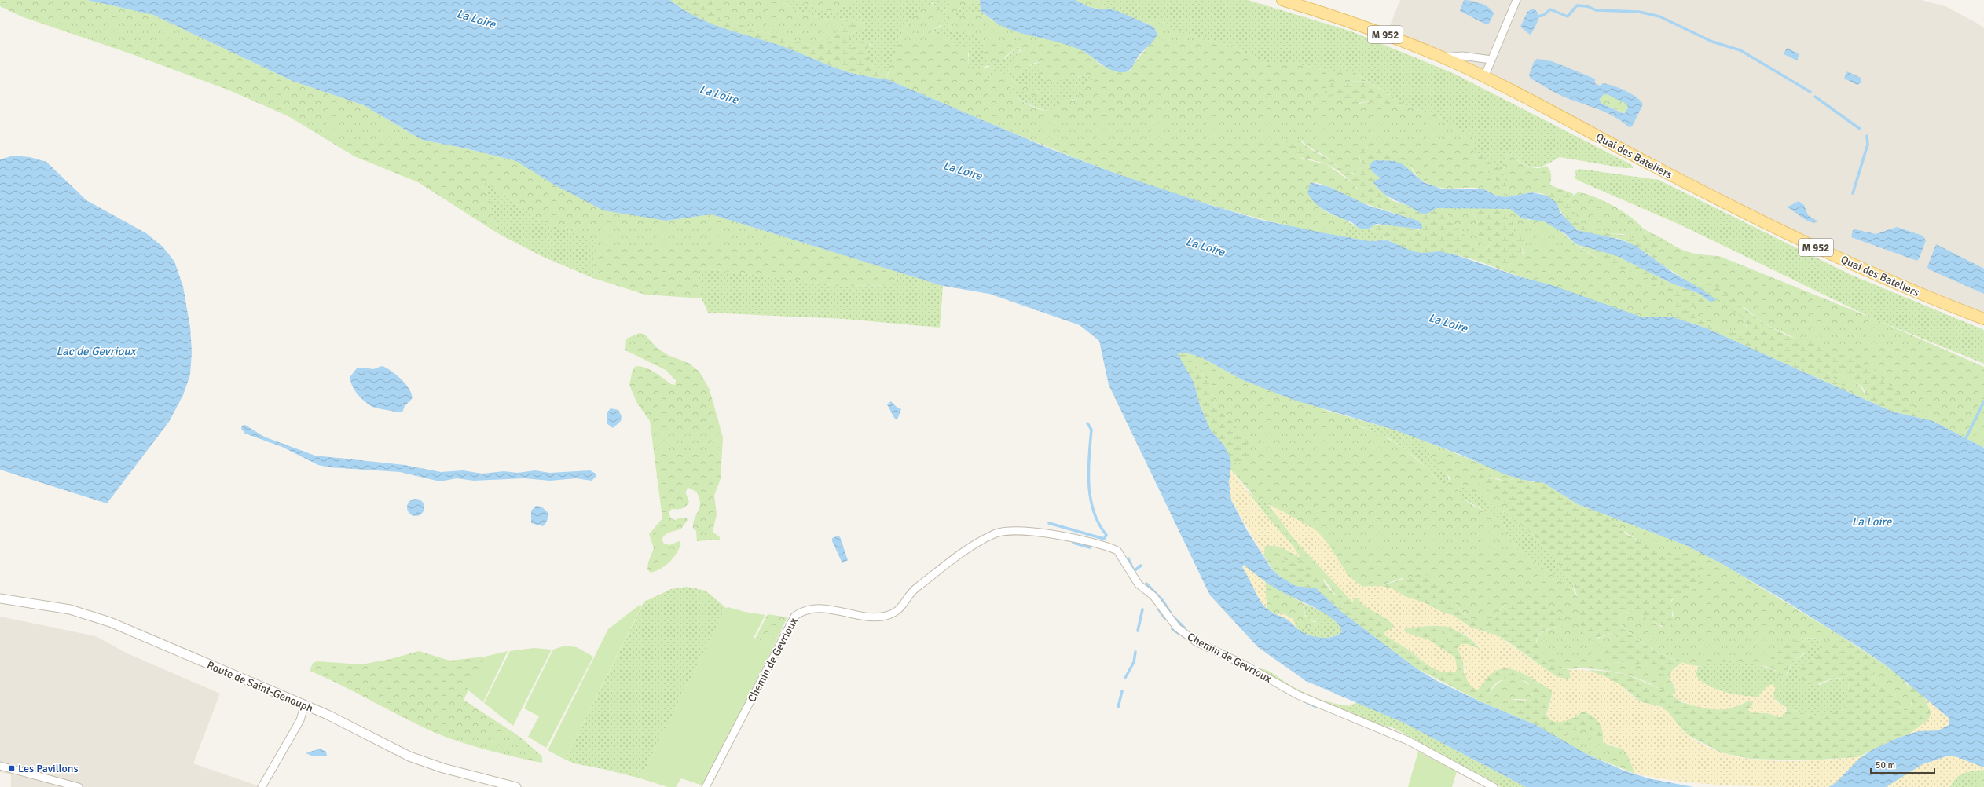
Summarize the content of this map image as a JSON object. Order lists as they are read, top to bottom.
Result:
{
  "streets": {
    "main road": ["M 952", "Quai des Bateliers"],
    "street": ["Chemin de Gevrioux", "Route de Saint-Genouph"]
  },
  "water": ["La Loire", "Lac de Gevrioux"],
  "places": {
    "transit": ["Les Pavillons"]
  },
  "scale_bar": "50 m"
}
